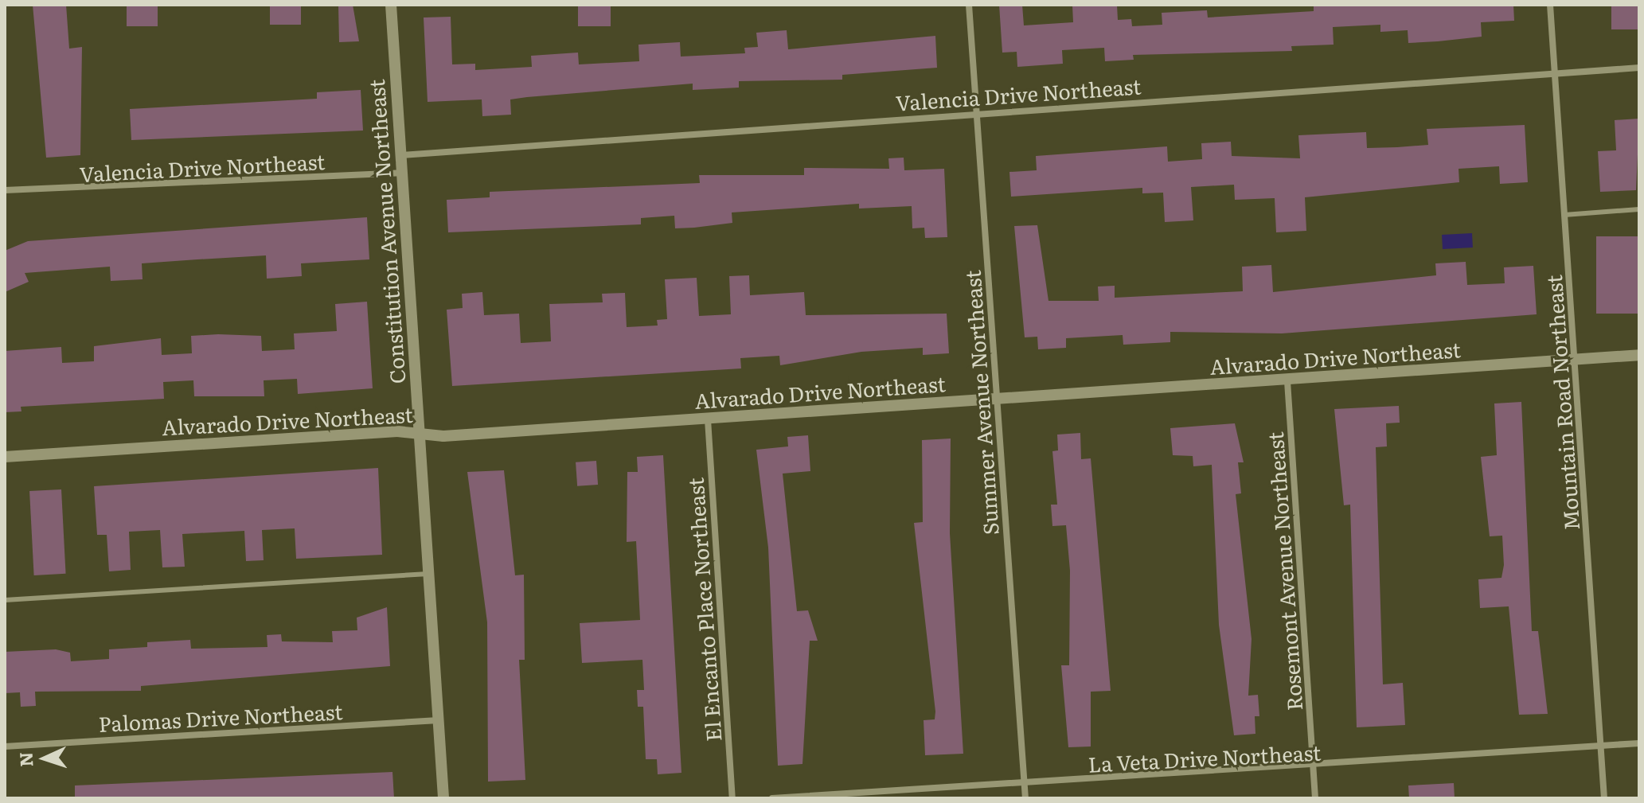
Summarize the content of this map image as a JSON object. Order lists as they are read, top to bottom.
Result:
{
  "streets": {
    "street": [
      "Valencia Drive Northeast",
      "Constitution Avenue Northeast",
      "Alvarado Drive Northeast",
      "Summer Avenue Northeast",
      "Mountain Road Northeast",
      "Rosemont Avenue Northeast",
      "El Encanto Place Northeast",
      "Palomas Drive Northeast",
      "La Veta Drive Northeast"
    ]
  },
  "crossings": [
    ["Valencia Drive Northeast", "Constitution Avenue Northeast"],
    ["Valencia Drive Northeast", "Summer Avenue Northeast"],
    ["Valencia Drive Northeast", "Mountain Road Northeast"],
    ["Constitution Avenue Northeast", "Alvarado Drive Northeast"],
    ["Constitution Avenue Northeast", "Palomas Drive Northeast"],
    ["Alvarado Drive Northeast", "Summer Avenue Northeast"],
    ["Alvarado Drive Northeast", "Mountain Road Northeast"],
    ["Alvarado Drive Northeast", "Rosemont Avenue Northeast"],
    ["Alvarado Drive Northeast", "El Encanto Place Northeast"],
    ["Summer Avenue Northeast", "La Veta Drive Northeast"],
    ["Mountain Road Northeast", "La Veta Drive Northeast"],
    ["Rosemont Avenue Northeast", "La Veta Drive Northeast"]
  ],
  "north": "left"
}
